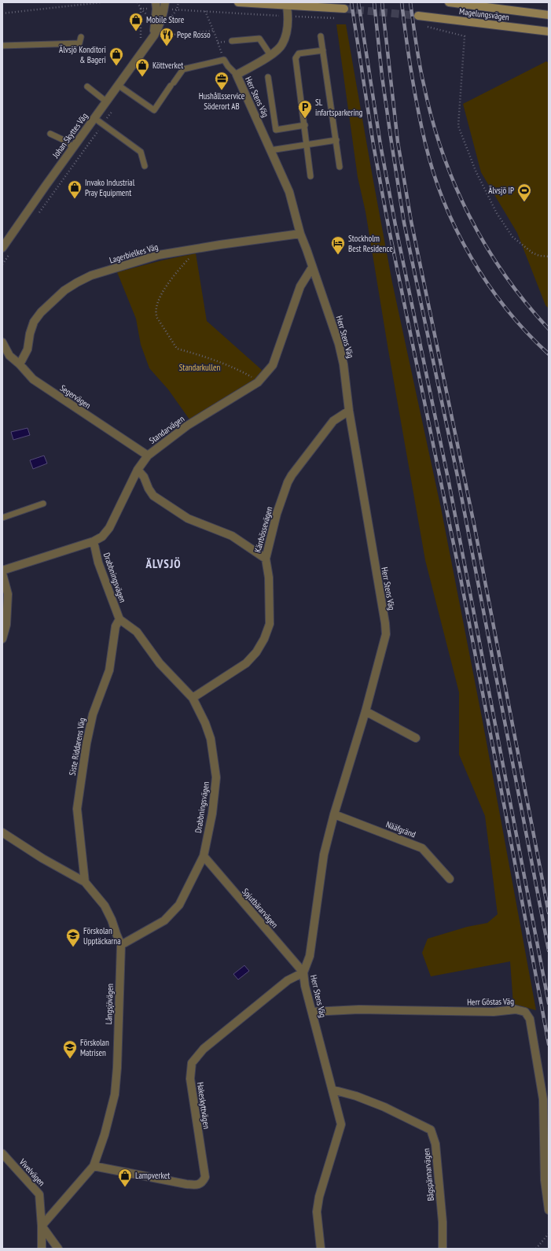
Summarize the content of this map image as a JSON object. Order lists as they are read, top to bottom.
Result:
{
  "streets": {
    "main road": ["Magelungsvägen"],
    "street": [
      "Herr Stens Väg",
      "Johan Skyttes Väg",
      "Lagerbielkes Väg",
      "Segervägen",
      "Standarvägen",
      "Kärrbössevägen",
      "Drabbningsvägen",
      "Siste Riddarens Väg",
      "Nääfgränd",
      "Spjutbärarvägen",
      "Herr Göstas Väg",
      "Långsjövägen",
      "Hakeskyttvägen",
      "Vivelvägen",
      "Bågspännarvägen"
    ]
  },
  "crossings": [
    ["Herr Stens Väg", "Lagerbielkes Väg"],
    ["Herr Stens Väg", "Standarvägen"],
    ["Herr Stens Väg", "Kärrbössevägen"],
    ["Herr Stens Väg", "Nääfgränd"],
    ["Herr Stens Väg", "Spjutbärarvägen"],
    ["Herr Stens Väg", "Herr Göstas Väg"],
    ["Herr Stens Väg", "Hakeskyttvägen"],
    ["Herr Stens Väg", "Bågspännarvägen"],
    ["Lagerbielkes Väg", "Segervägen"],
    ["Segervägen", "Standarvägen"],
    ["Standarvägen", "Drabbningsvägen"],
    ["Kärrbössevägen", "Drabbningsvägen"],
    ["Drabbningsvägen", "Siste Riddarens Väg"],
    ["Drabbningsvägen", "Spjutbärarvägen"],
    ["Drabbningsvägen", "Långsjövägen"],
    ["Siste Riddarens Väg", "Långsjövägen"],
    ["Spjutbärarvägen", "Hakeskyttvägen"],
    ["Långsjövägen", "Hakeskyttvägen"],
    ["Långsjövägen", "Vivelvägen"]
  ],
  "districts": ["ÄLVSJÖ"],
  "parks": ["Standarkullen"],
  "places": {
    "shop": [
      "Mobile Store",
      "Älvsjö Konditori & Bageri",
      "Köttverket",
      "Invako Industrial Pray Equipment",
      "Lampverket"
    ],
    "restaurant": ["Pepe Rosso"],
    "office": ["Hushållsservice Söderort AB"],
    "parking": ["SL infartsparkering"],
    "sports": ["Älvsjö IP"],
    "hotel": ["Stockholm Best Residence"],
    "school or university": ["Förskolan Upptäckarna", "Förskolan Matrisen"]
  }
}
